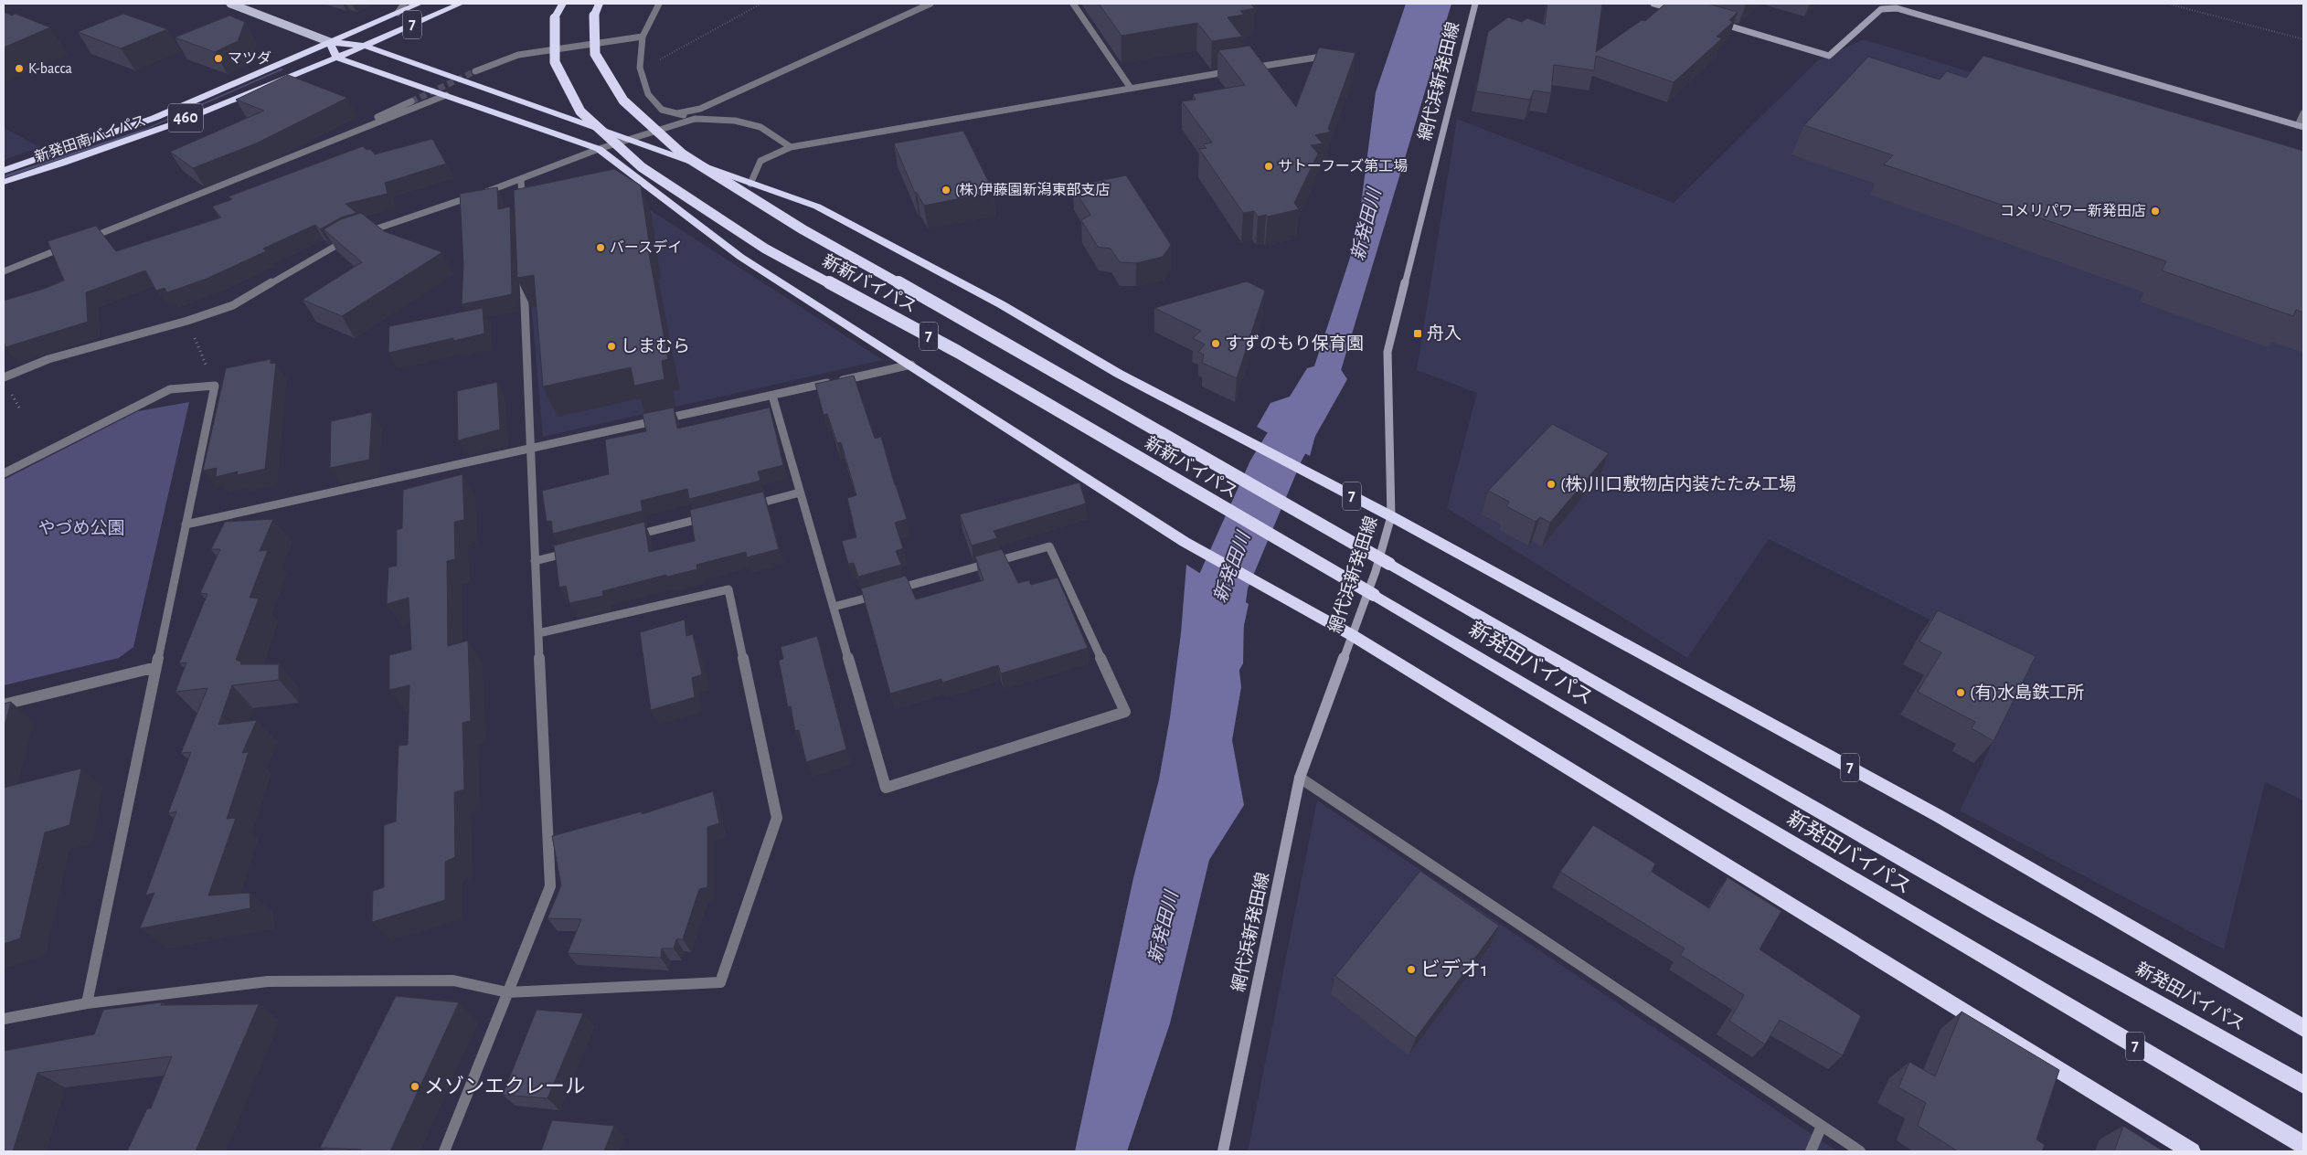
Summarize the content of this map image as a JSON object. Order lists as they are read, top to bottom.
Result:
{
  "streets": {
    "highway": [
      "7",
      "460",
      "新発田南バイパス",
      "新新バイパス",
      "新発田バイパス"
    ],
    "main road": ["網代浜新発田線"]
  },
  "crossings": [
    ["7", "網代浜新発田線"],
    ["7", "新発田南バイパス"],
    ["新新バイパス", "新発田バイパス"]
  ],
  "water": ["新発田川"],
  "parks": ["やづめ公園"],
  "places": {
    "other": [
      "マツダ",
      "K-bacca",
      "サトーフーズ第工場",
      "(株)伊藤園新潟東部支店",
      "コメリパワー新発田店",
      "バースデイ",
      "すずのもり保育園",
      "しまむら",
      "(株)川口敷物店内装たたみ工場",
      "(有)水島鉄工所",
      "ビデオ1",
      "メゾンエクレール"
    ],
    "transit": ["舟入"]
  }
}
